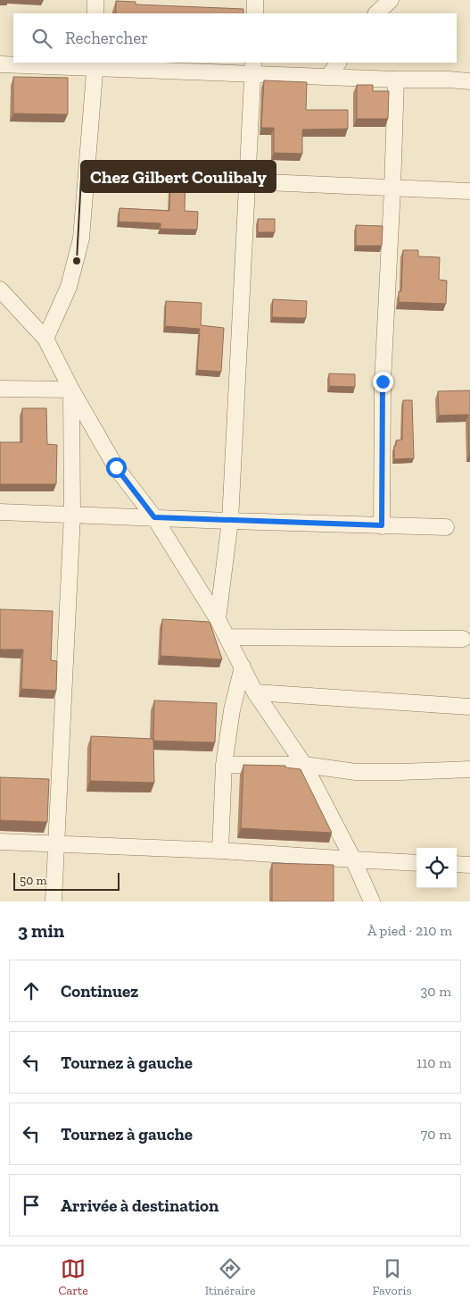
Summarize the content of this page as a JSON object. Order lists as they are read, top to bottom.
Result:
{
  "places": ["Chez Gilbert Coulibaly"],
  "scale_bar": "50 m",
  "page": {
    "search": "Rechercher",
    "scale": "50 m",
    "heading": ["3 min", "À pied · 210 m"],
    "list": [
      ["Continuez", "30 m"],
      ["Tournez à gauche", "110 m"],
      ["Tournez à gauche", "70 m"],
      "Arrivée à destination"
    ],
    "nav": ["Carte", "Itinéraire", "Favoris"]
  }
}
